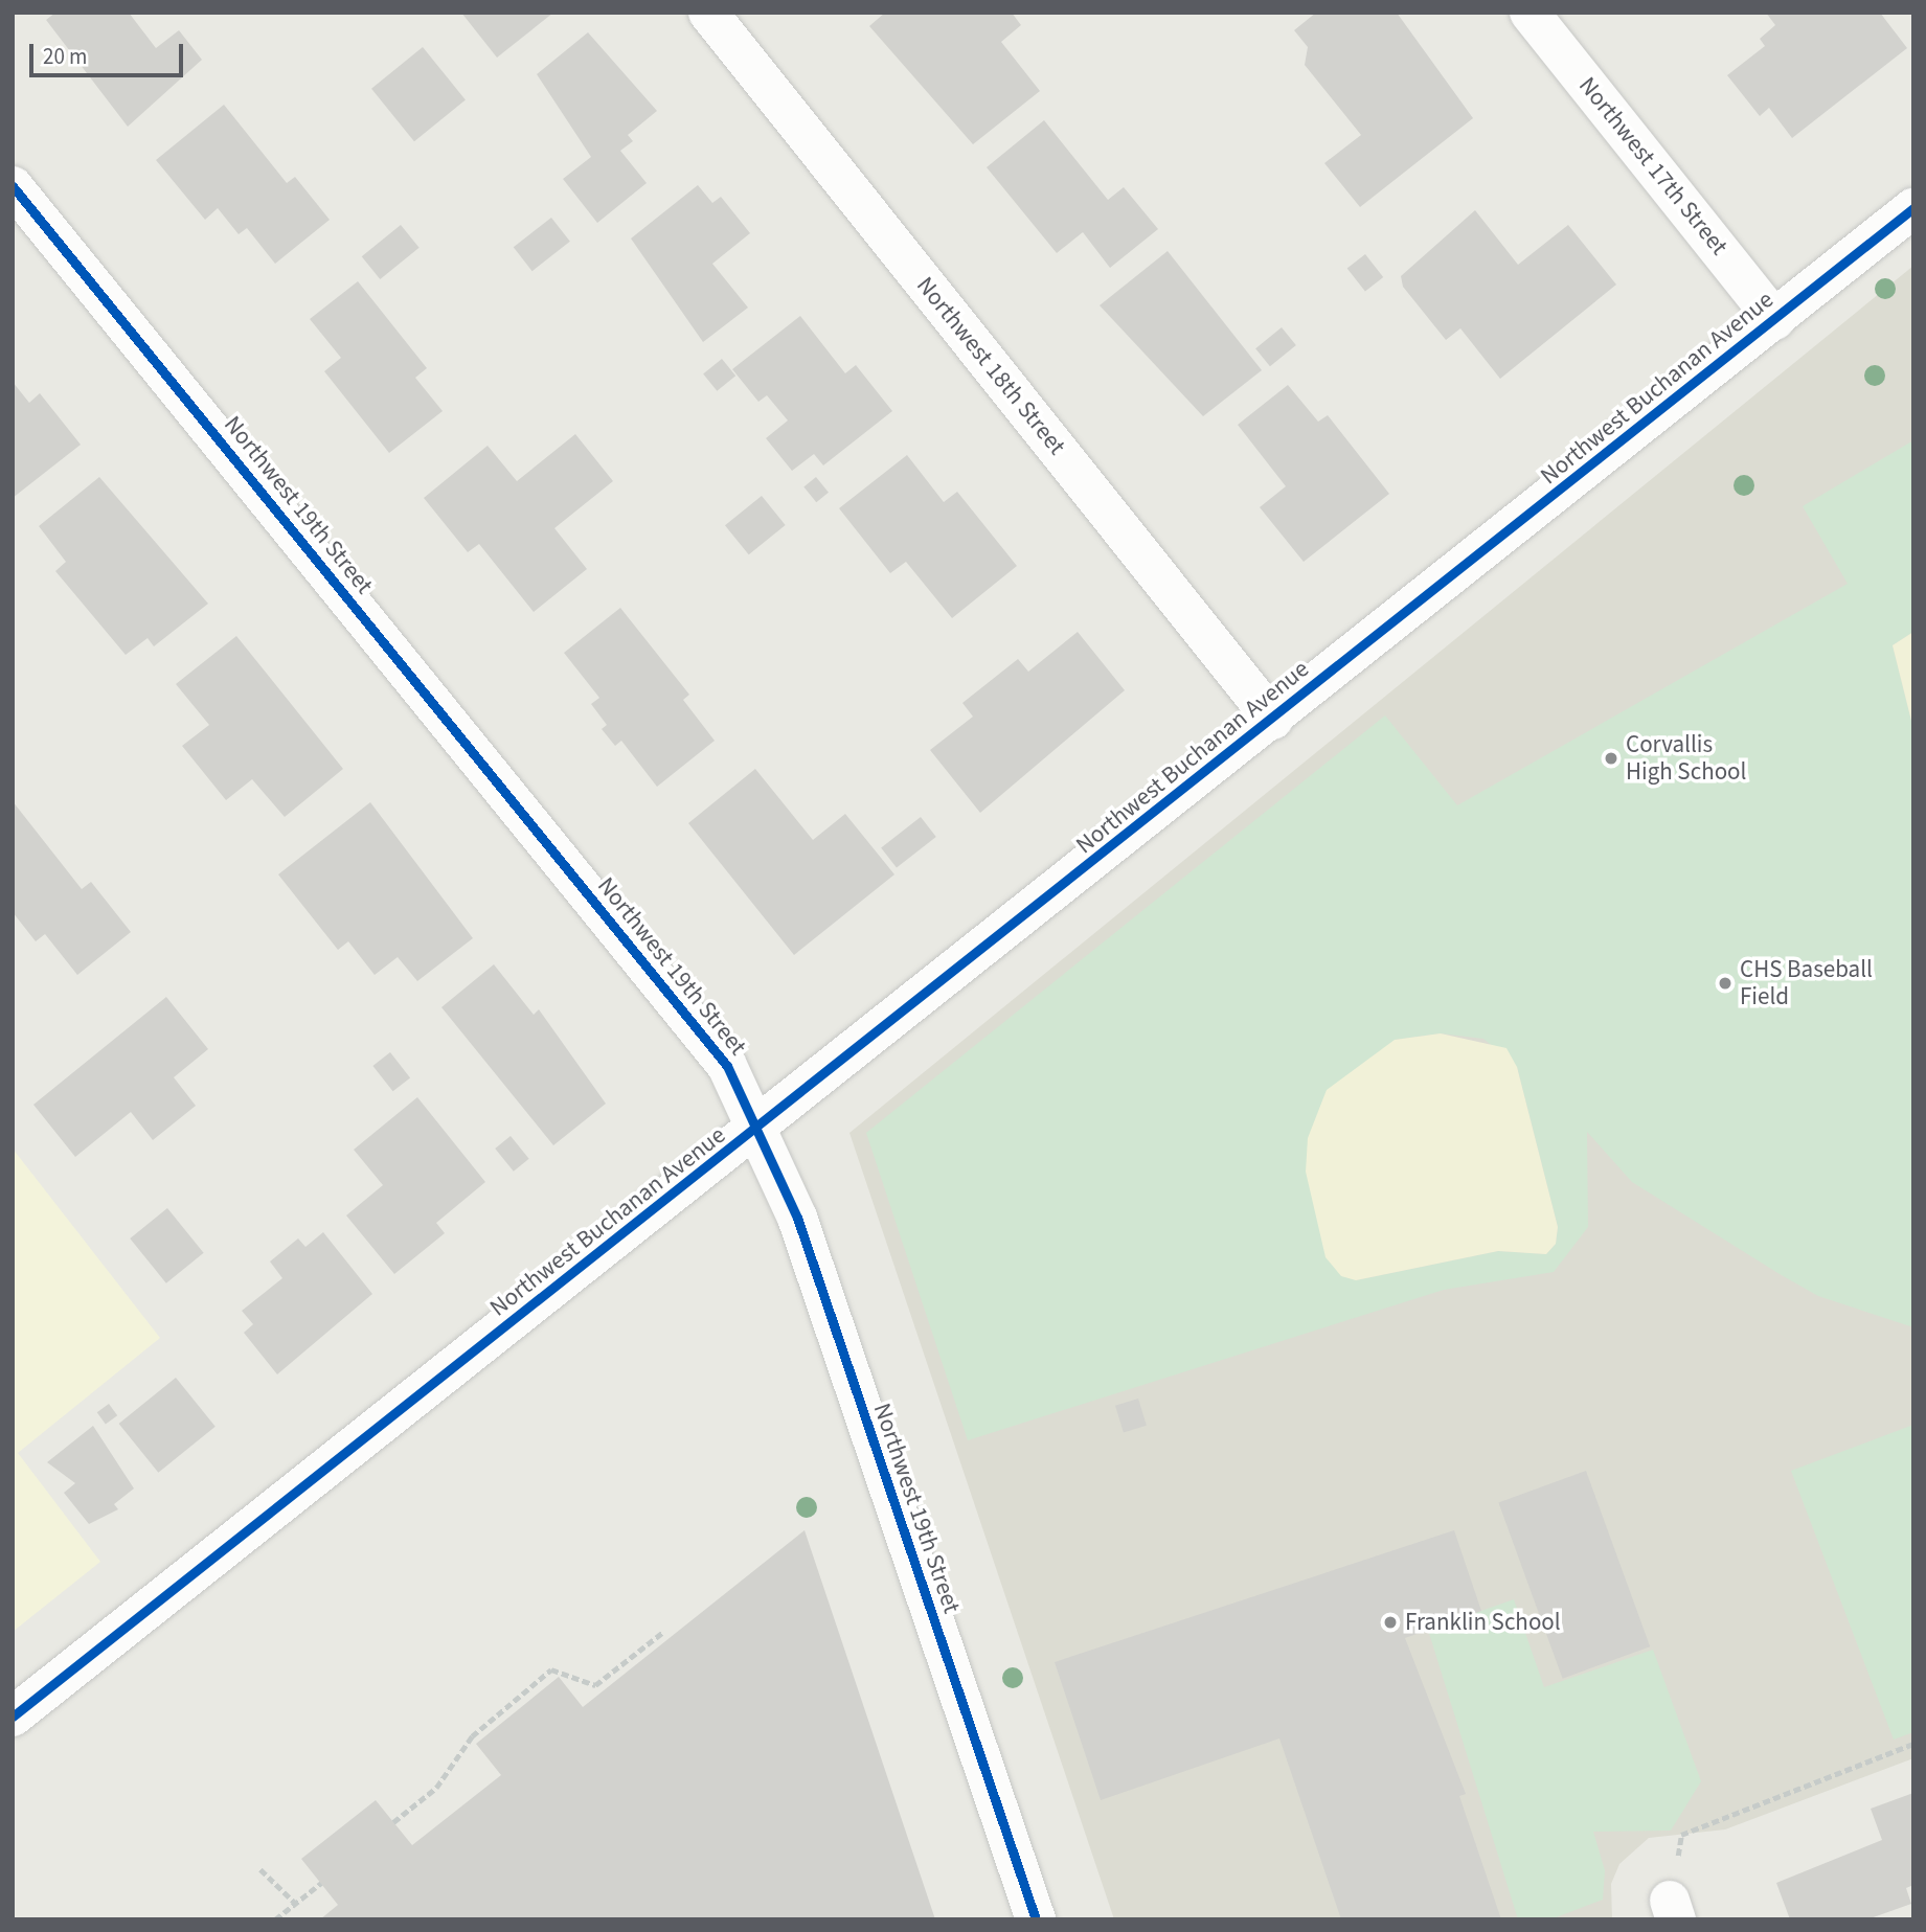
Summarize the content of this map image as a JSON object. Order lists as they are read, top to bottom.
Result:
{
  "streets": {
    "street": [
      "Northwest 17th Street",
      "Northwest 18th Street",
      "Northwest Buchanan Avenue",
      "Northwest 19th Street"
    ]
  },
  "crossings": [
    ["Northwest 17th Street", "Northwest Buchanan Avenue"],
    ["Northwest 18th Street", "Northwest Buchanan Avenue"],
    ["Northwest Buchanan Avenue", "Northwest 19th Street"]
  ],
  "places": ["Corvallis High School", "CHS Baseball Field", "Franklin School"],
  "scale_bar": "20 m"
}
